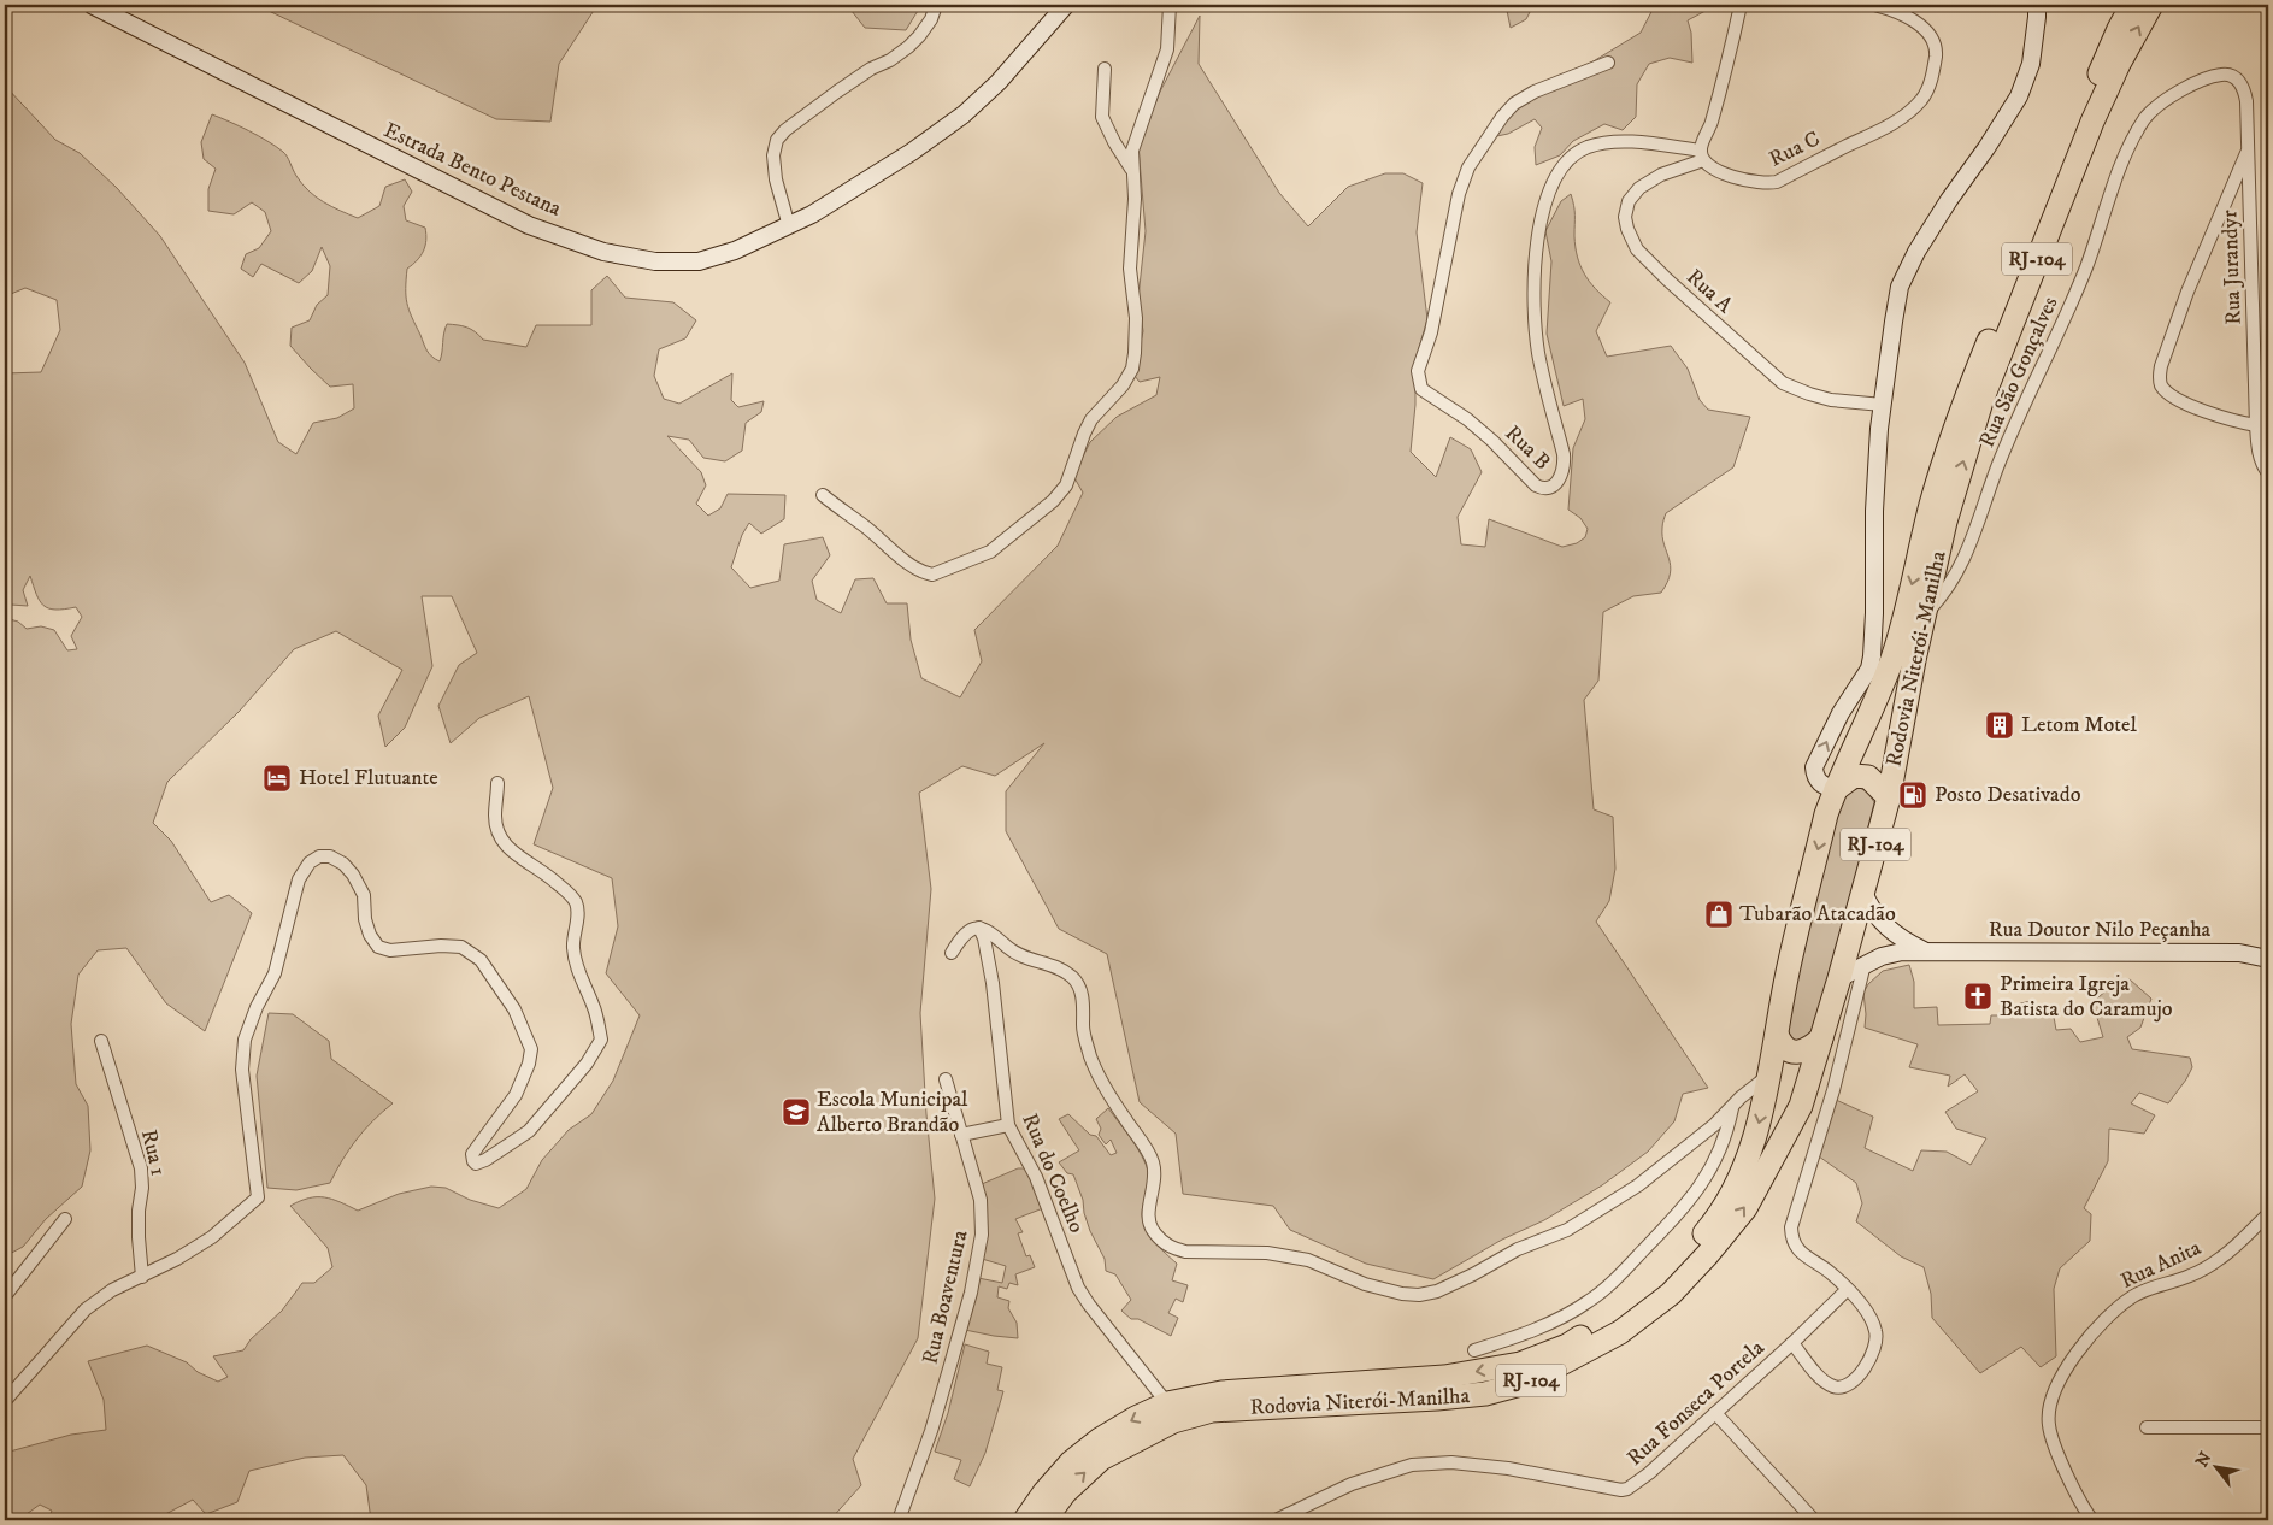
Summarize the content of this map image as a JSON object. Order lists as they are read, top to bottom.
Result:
{
  "streets": {
    "highway": ["RJ-104", "Rodovia Niterói-Manilha"],
    "street": [
      "Rua C",
      "Estrada Bento Pestana",
      "Rua Jurandyr",
      "Rua A",
      "Rua São Gonçalves",
      "Rua B",
      "Rua Doutor Nilo Peçanha",
      "Rua 1",
      "Rua do Coelho",
      "Rua Anita",
      "Rua Boaventura",
      "Rua Fonseca Portela"
    ]
  },
  "crossings": [
    ["Rua C", "Rua A"],
    ["Rua C", "Rua B"],
    ["Rua Jurandyr", "Rua São Gonçalves"],
    ["Rua A", "Rua B"],
    ["Rua São Gonçalves", "Rodovia Niterói-Manilha"],
    ["Rodovia Niterói-Manilha", "Rua Doutor Nilo Peçanha"],
    ["Rodovia Niterói-Manilha", "Rua do Coelho"],
    ["Rua Doutor Nilo Peçanha", "Rua Fonseca Portela"]
  ],
  "places": {
    "building": ["Letom Motel"],
    "hotel": ["Hotel Flutuante"],
    "fuel station": ["Posto Desativado"],
    "shop": ["Tubarão Atacadão"],
    "church": ["Primeira Igreja Batista do Caramujo"],
    "school or university": ["Escola Municipal Alberto Brandão"]
  },
  "north": "top left"
}
